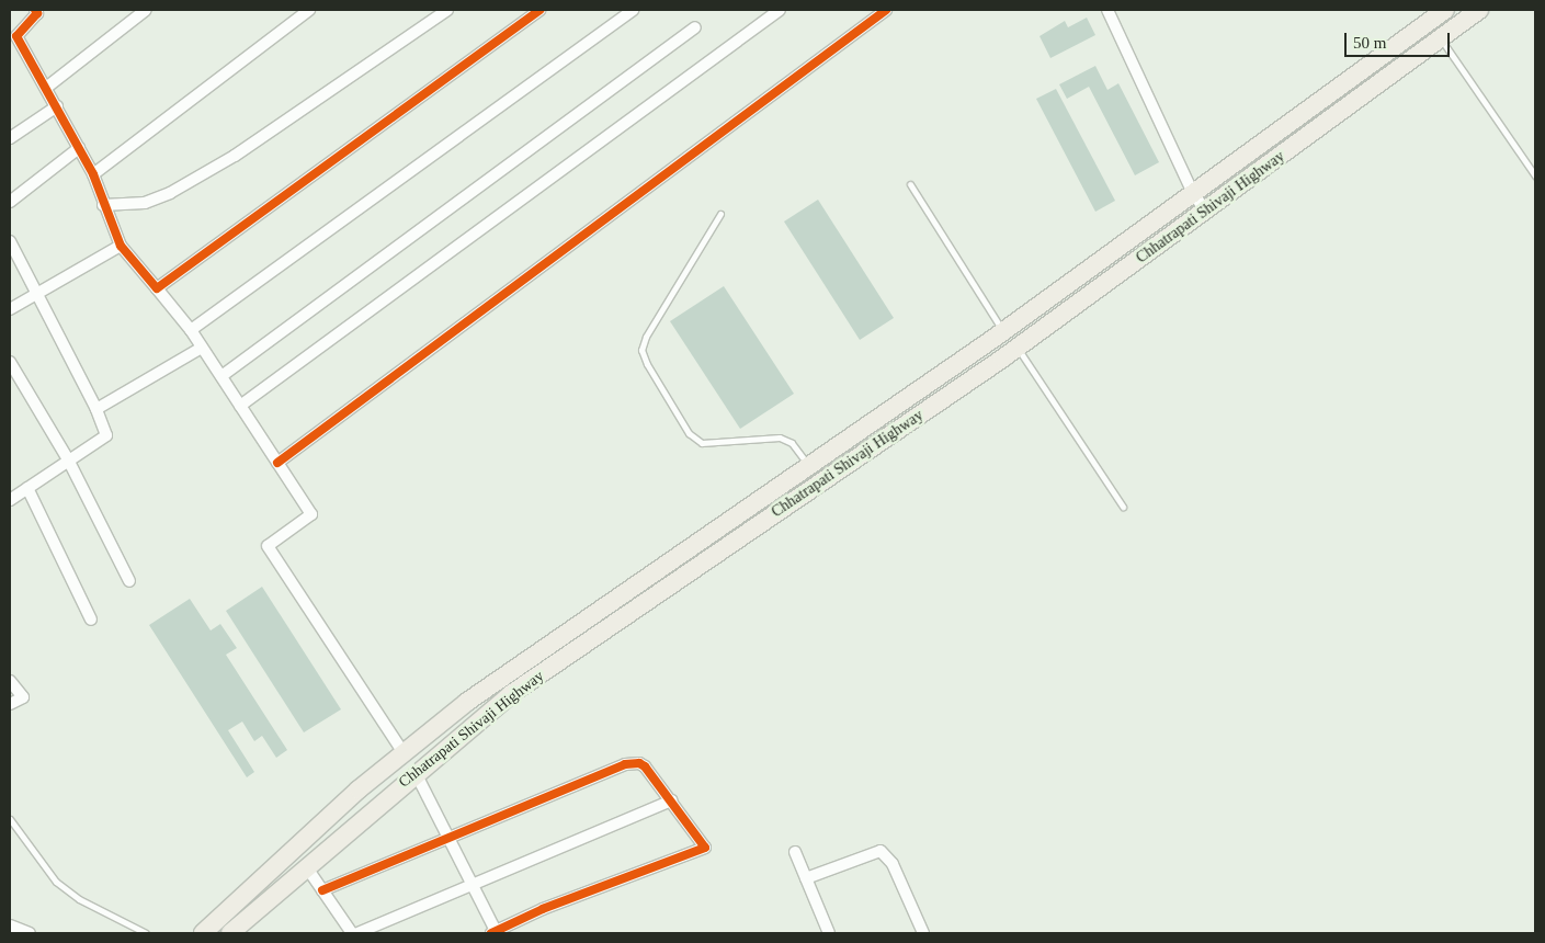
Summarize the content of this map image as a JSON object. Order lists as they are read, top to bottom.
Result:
{
  "streets": {
    "main road": ["Chhatrapati Shivaji Highway"]
  },
  "scale_bar": "50 m"
}
